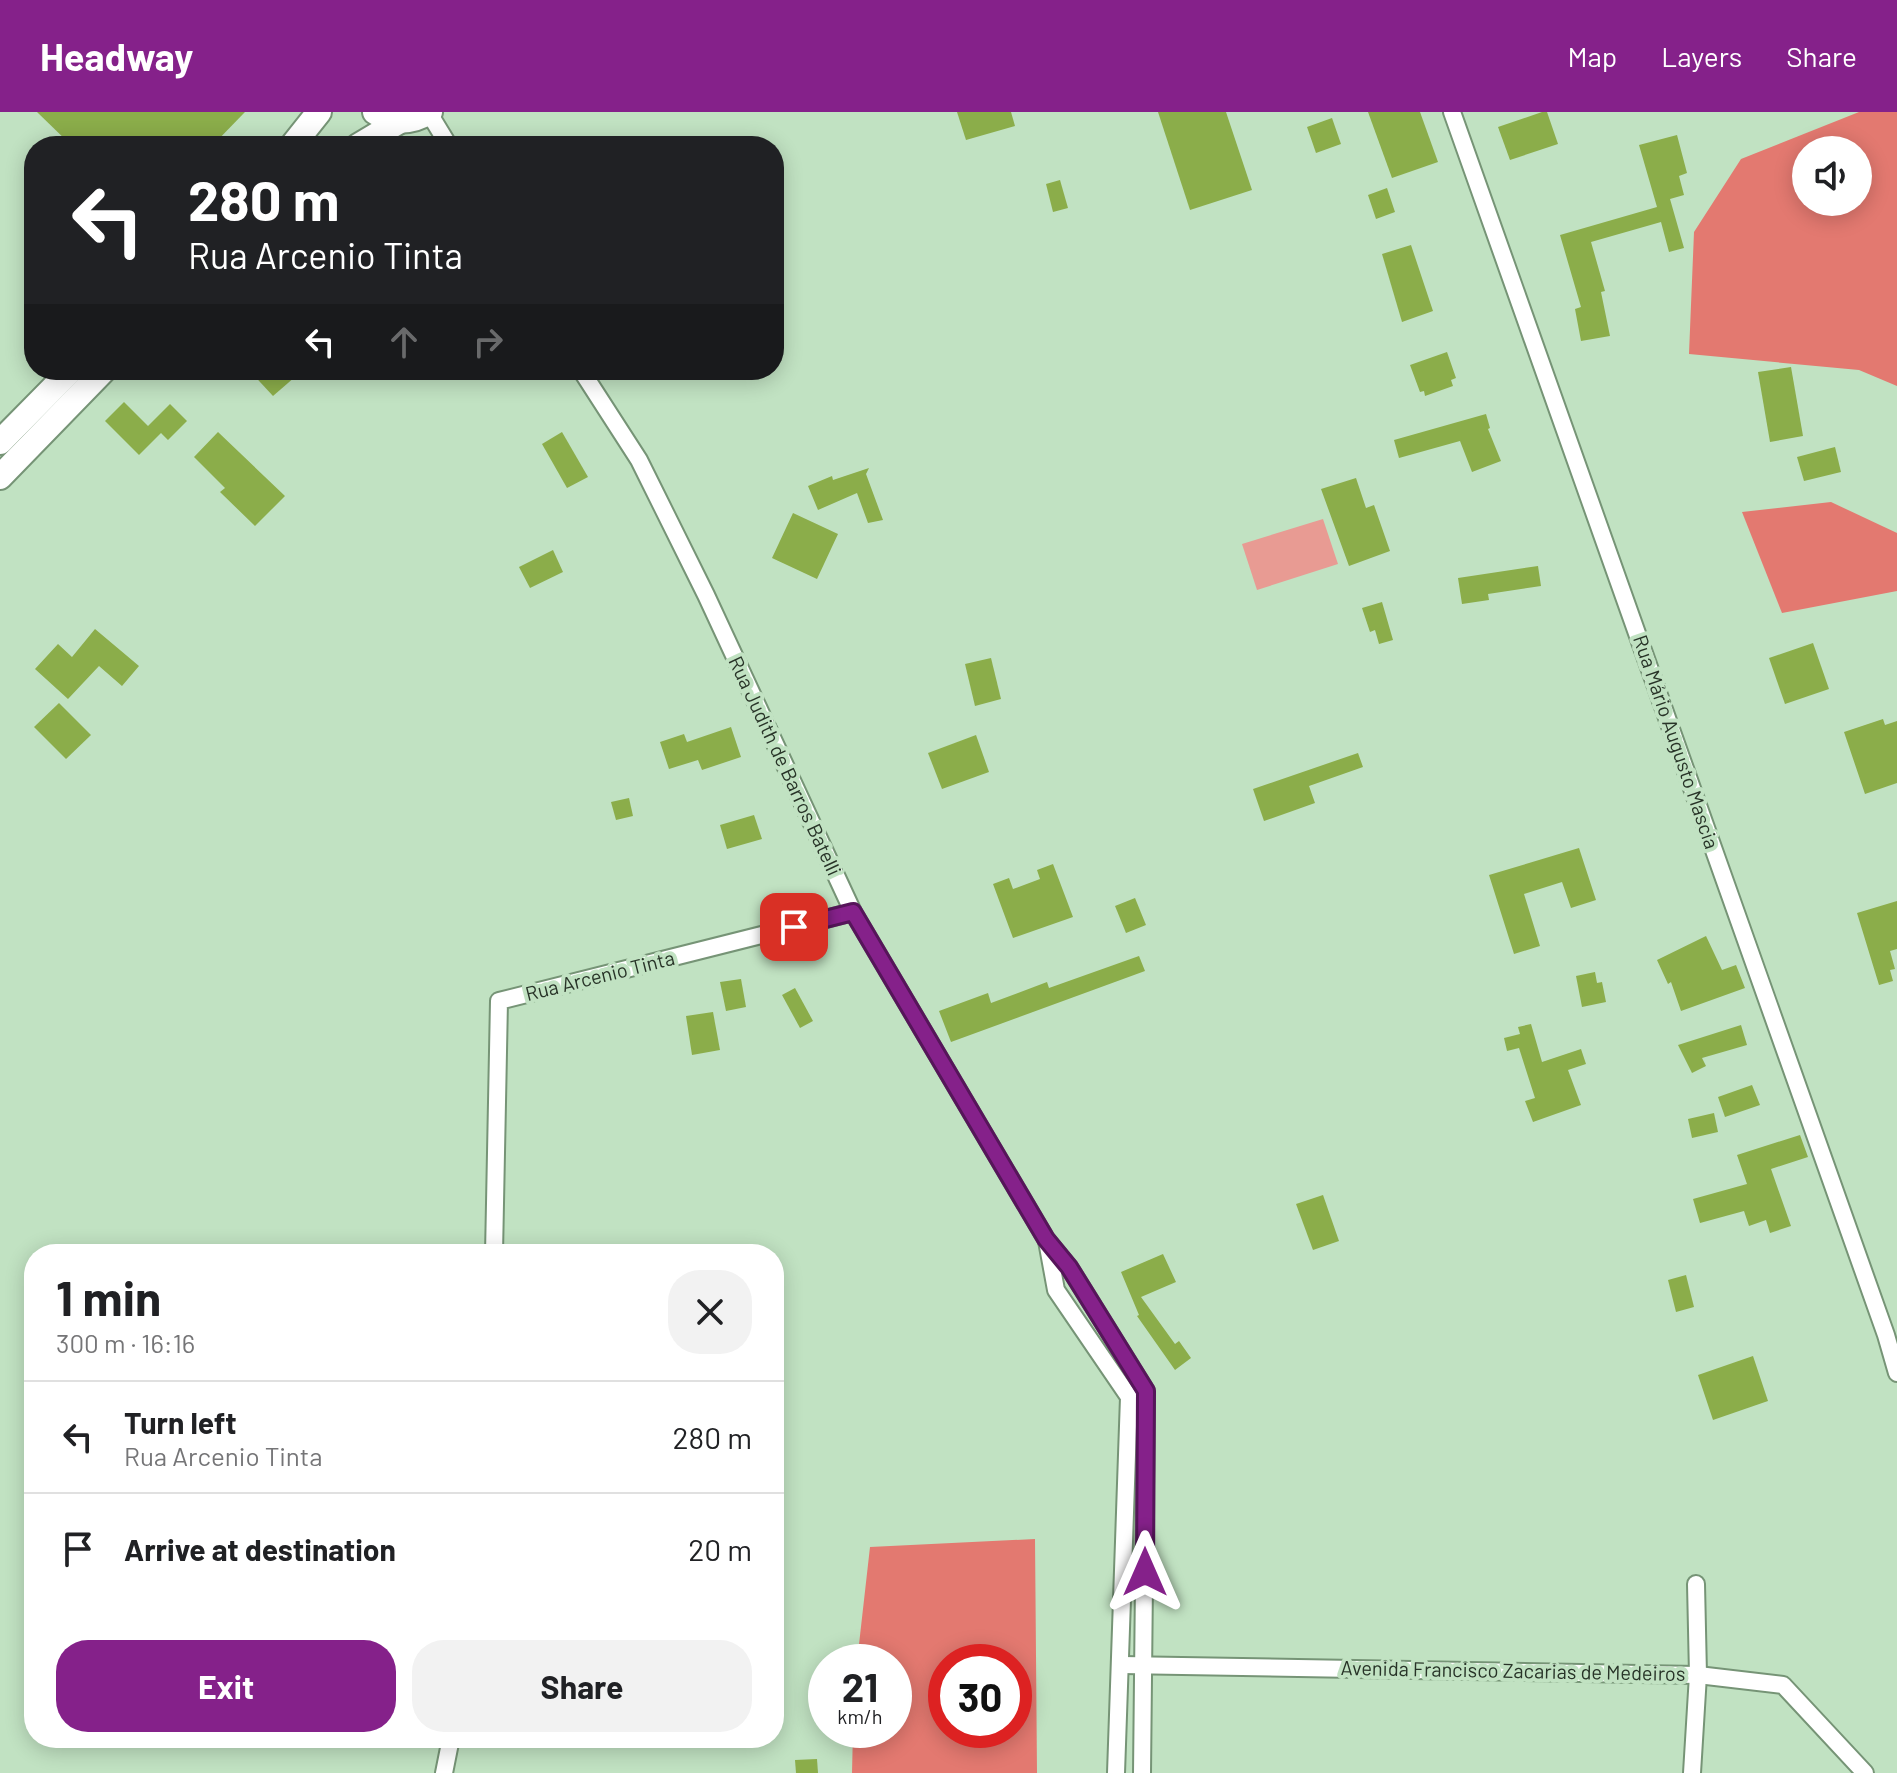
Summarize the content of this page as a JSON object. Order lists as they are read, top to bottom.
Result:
{
  "streets": {
    "street": [
      "Rua Mário Augusto Mascia",
      "Rua Judith de Barros Batelli",
      "Rua Arcenio Tinta",
      "Avenida Francisco Zacarias de Medeiros"
    ]
  },
  "crossings": [
    ["Rua Judith de Barros Batelli", "Rua Arcenio Tinta"],
    ["Rua Judith de Barros Batelli", "Avenida Francisco Zacarias de Medeiros"]
  ],
  "page": {
    "header": "Headway",
    "nav": ["Map", "Layers", "Share"],
    "turn": ["280 m", "Rua Arcenio Tinta"],
    "heading": ["1 min", "300 m · 16:16"],
    "list": [
      {
        "name": "Turn left",
        "note": "Rua Arcenio Tinta",
        "value": "280 m"
      },
      {
        "name": "Arrive at destination",
        "value": "20 m"
      }
    ],
    "buttons": ["Exit", "Share"],
    "speed": "21 km/h",
    "limit": "30"
  }
}
